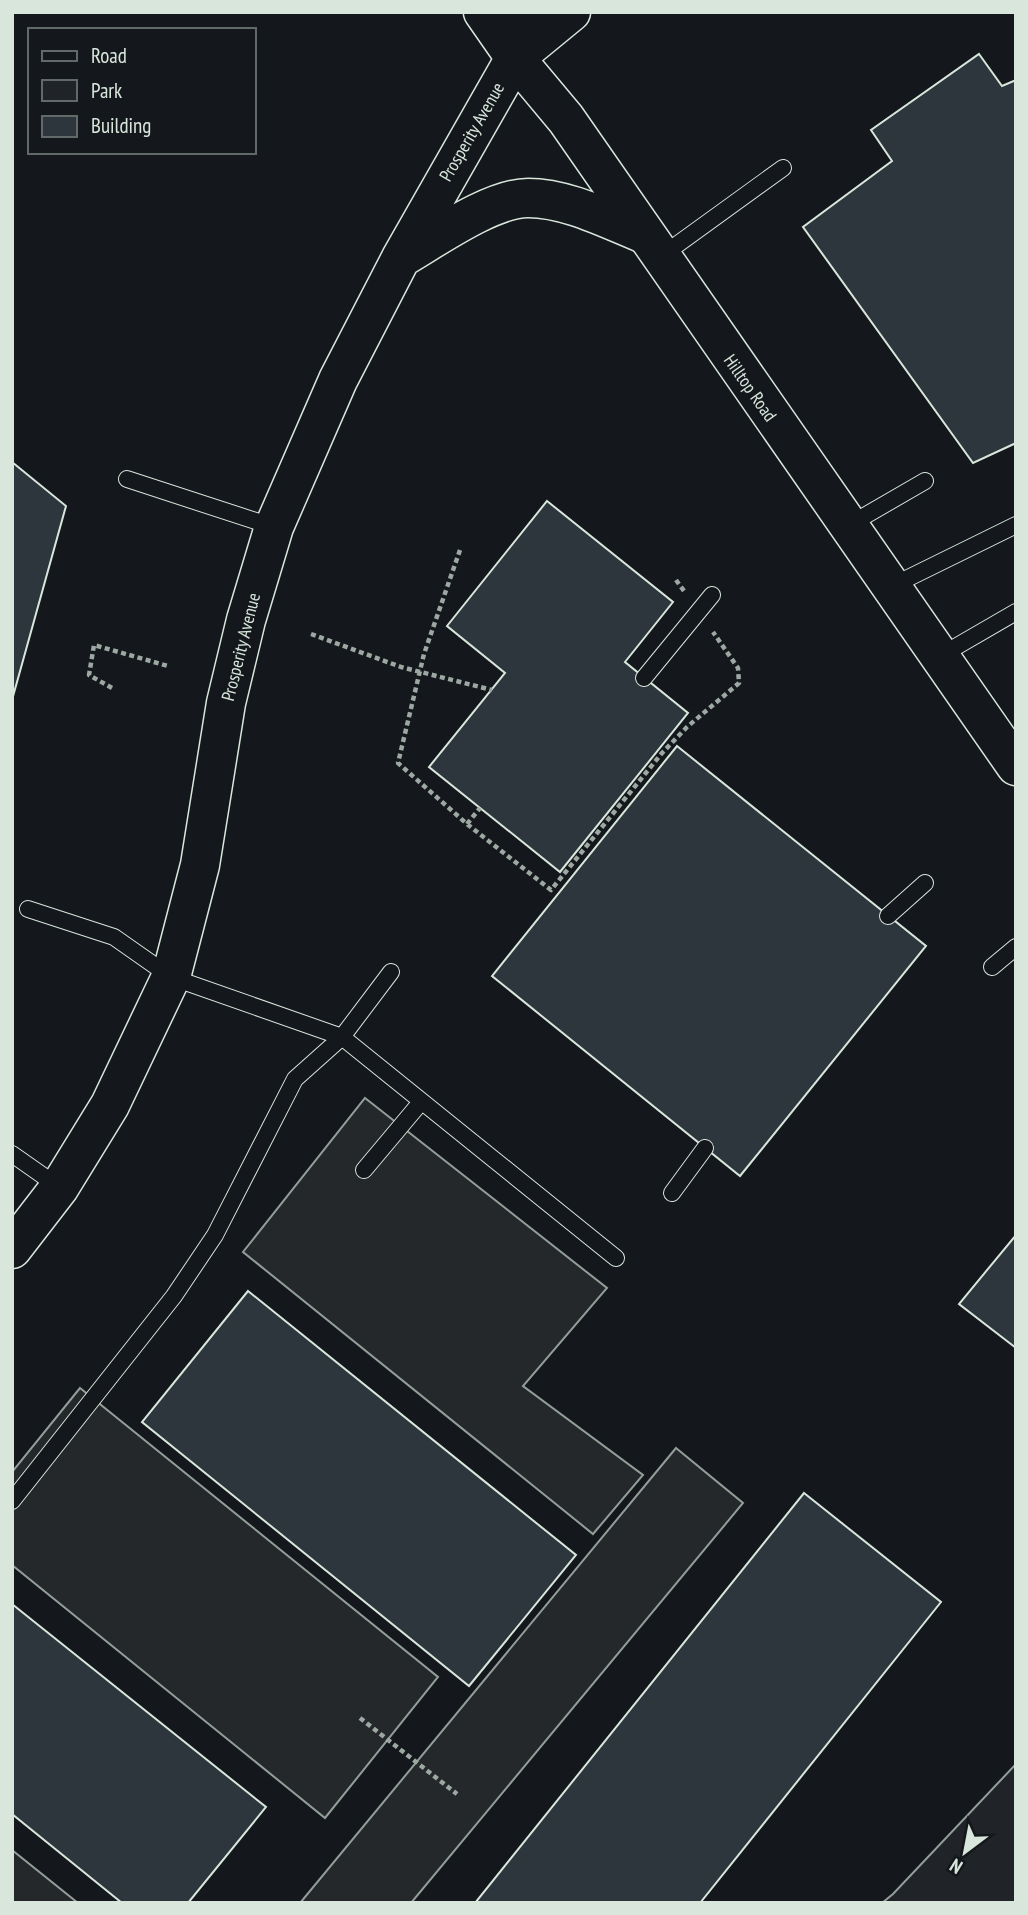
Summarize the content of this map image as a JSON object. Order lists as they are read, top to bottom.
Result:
{
  "streets": {
    "main road": ["Prosperity Avenue", "Hilltop Road"]
  },
  "crossings": [
    ["Prosperity Avenue", "Hilltop Road"]
  ],
  "legend": ["Road", "Park", "Building"],
  "north": "bottom left"
}
